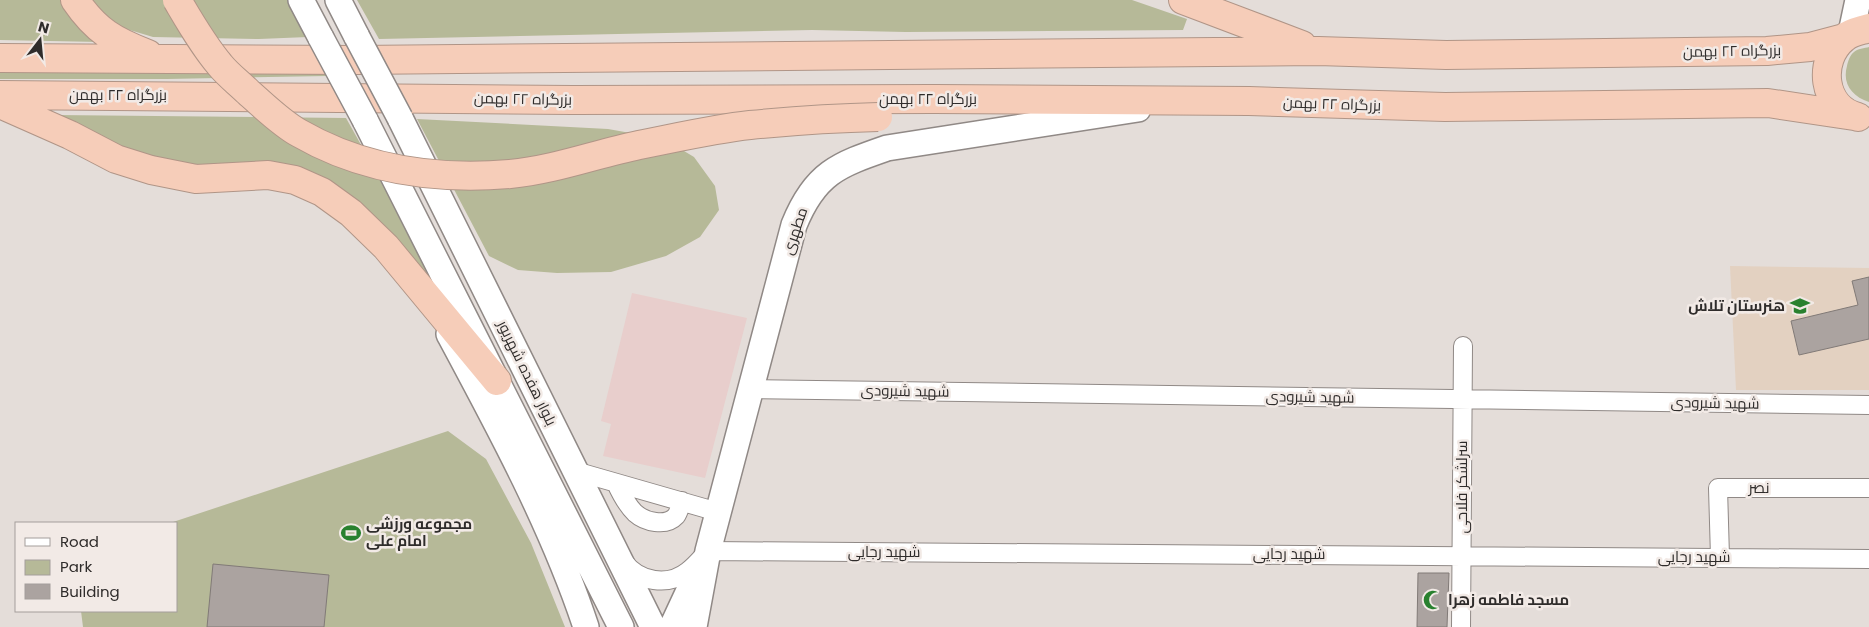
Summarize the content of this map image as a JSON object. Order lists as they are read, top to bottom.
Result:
{
  "streets": {
    "highway": ["بزرگراه ۲۲ بهمن"],
    "main road": ["مطهری", "بلوار هفده شهریور"],
    "street": [
      "شهید شیرودی",
      "سرلشکر فلاحی",
      "نصر",
      "شهید رجایی"
    ]
  },
  "crossings": [
    ["مطهری", "شهید شیرودی"],
    ["مطهری", "شهید رجایی"],
    ["شهید شیرودی", "سرلشکر فلاحی"],
    ["سرلشکر فلاحی", "شهید رجایی"],
    ["نصر", "شهید رجایی"]
  ],
  "places": {
    "school or university": ["هنرستان تلاش"],
    "sports": ["مجموعه ورزشی امام علی"],
    "mosque": ["مسجد فاطمه زهرا"]
  },
  "legend": ["Road", "Park", "Building"],
  "north": "top"
}
